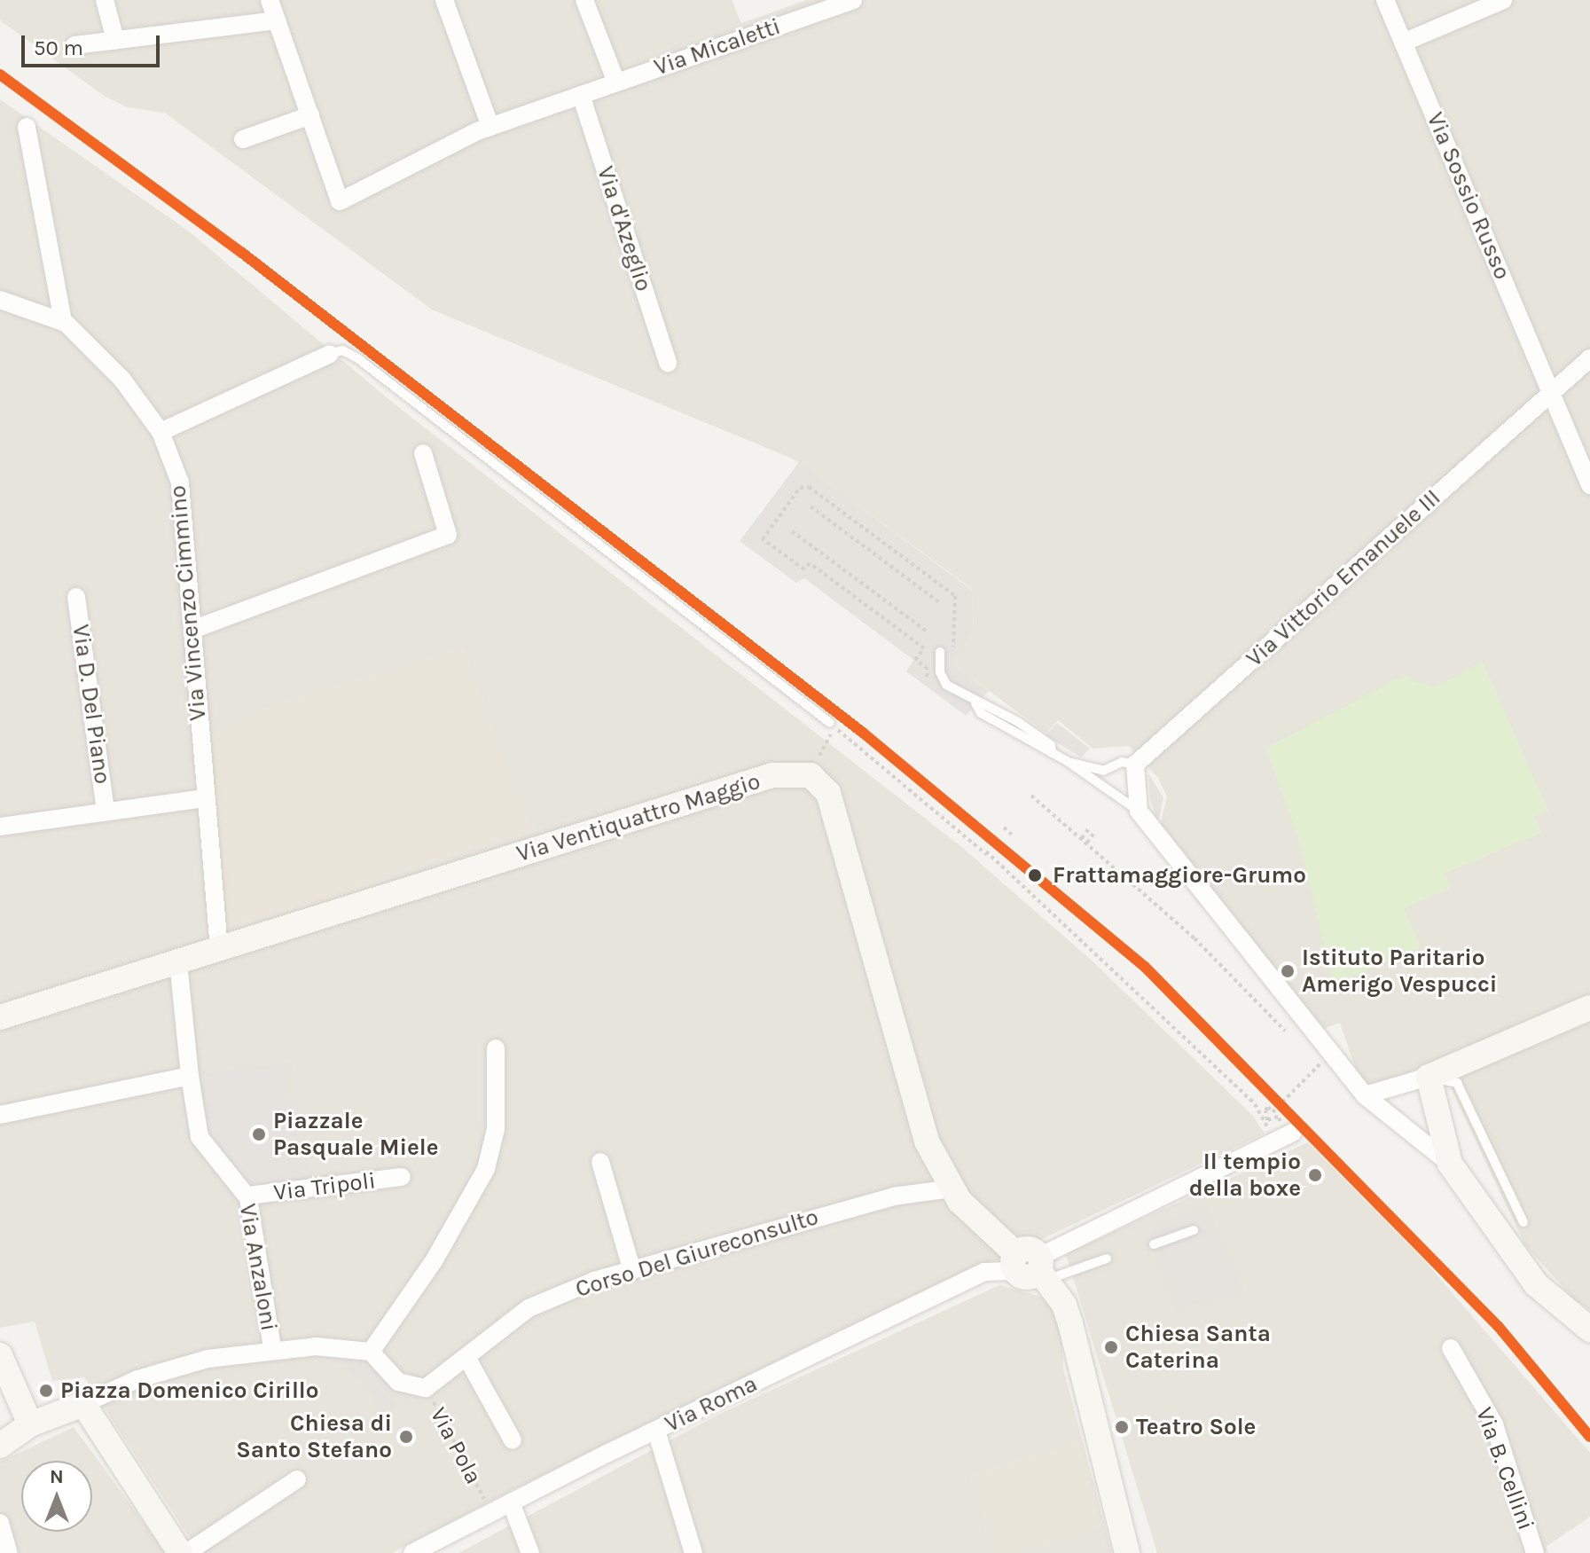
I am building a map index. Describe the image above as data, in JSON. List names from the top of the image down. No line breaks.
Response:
{"streets":{"street":["Via Micaletti","Via Sossio Russo","Via d'Azeglio","Via Vittorio Emanuele III","Via Vincenzo Cimmino","Via D. Del Piano","Via Ventiquattro Maggio","Via Tripoli","Corso Del Giureconsulto","Via Anzaloni","Via Roma","Via B. Cellini"],"path":["Via Pola"]},"crossings":[["Via Micaletti","Via d'Azeglio"],["Via Sossio Russo","Via Vittorio Emanuele III"],["Via Vincenzo Cimmino","Via Ventiquattro Maggio"],["Via Ventiquattro Maggio","Corso Del Giureconsulto"],["Via Ventiquattro Maggio","Via Anzaloni"],["Via Ventiquattro Maggio","Via Roma"],["Via Tripoli","Via Anzaloni"],["Corso Del Giureconsulto","Via Pola"]],"places":["Frattamaggiore-Grumo","Istituto Paritario Amerigo Vespucci","Piazzale Pasquale Miele","Il tempio della boxe","Chiesa Santa Caterina","Piazza Domenico Cirillo","Teatro Sole","Chiesa di Santo Stefano"],"scale_bar":"50 m","north":"top"}
